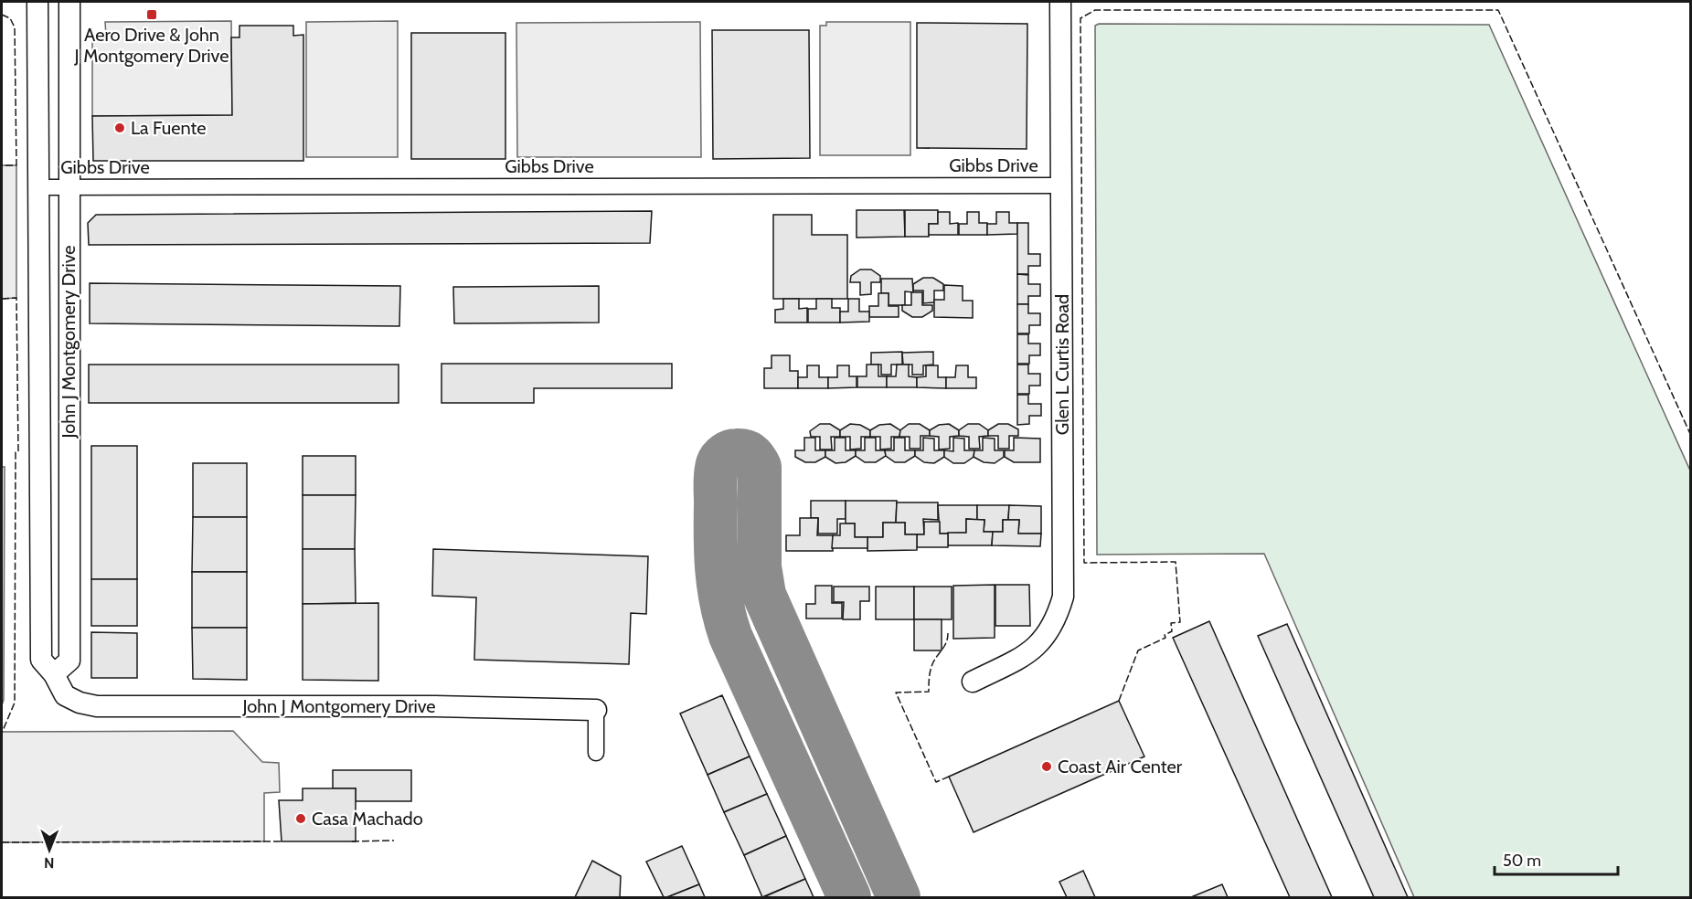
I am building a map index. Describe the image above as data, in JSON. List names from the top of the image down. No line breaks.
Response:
{"streets":{"street":["Gibbs Drive","John J Montgomery Drive","Glen L Curtis Road"]},"crossings":[["Gibbs Drive","John J Montgomery Drive"],["Gibbs Drive","Glen L Curtis Road"]],"places":{"transit":["Aero Drive & John J Montgomery Drive"],"other":["La Fuente","Coast Air Center","Casa Machado"]},"scale_bar":"50 m","north":"bottom"}
